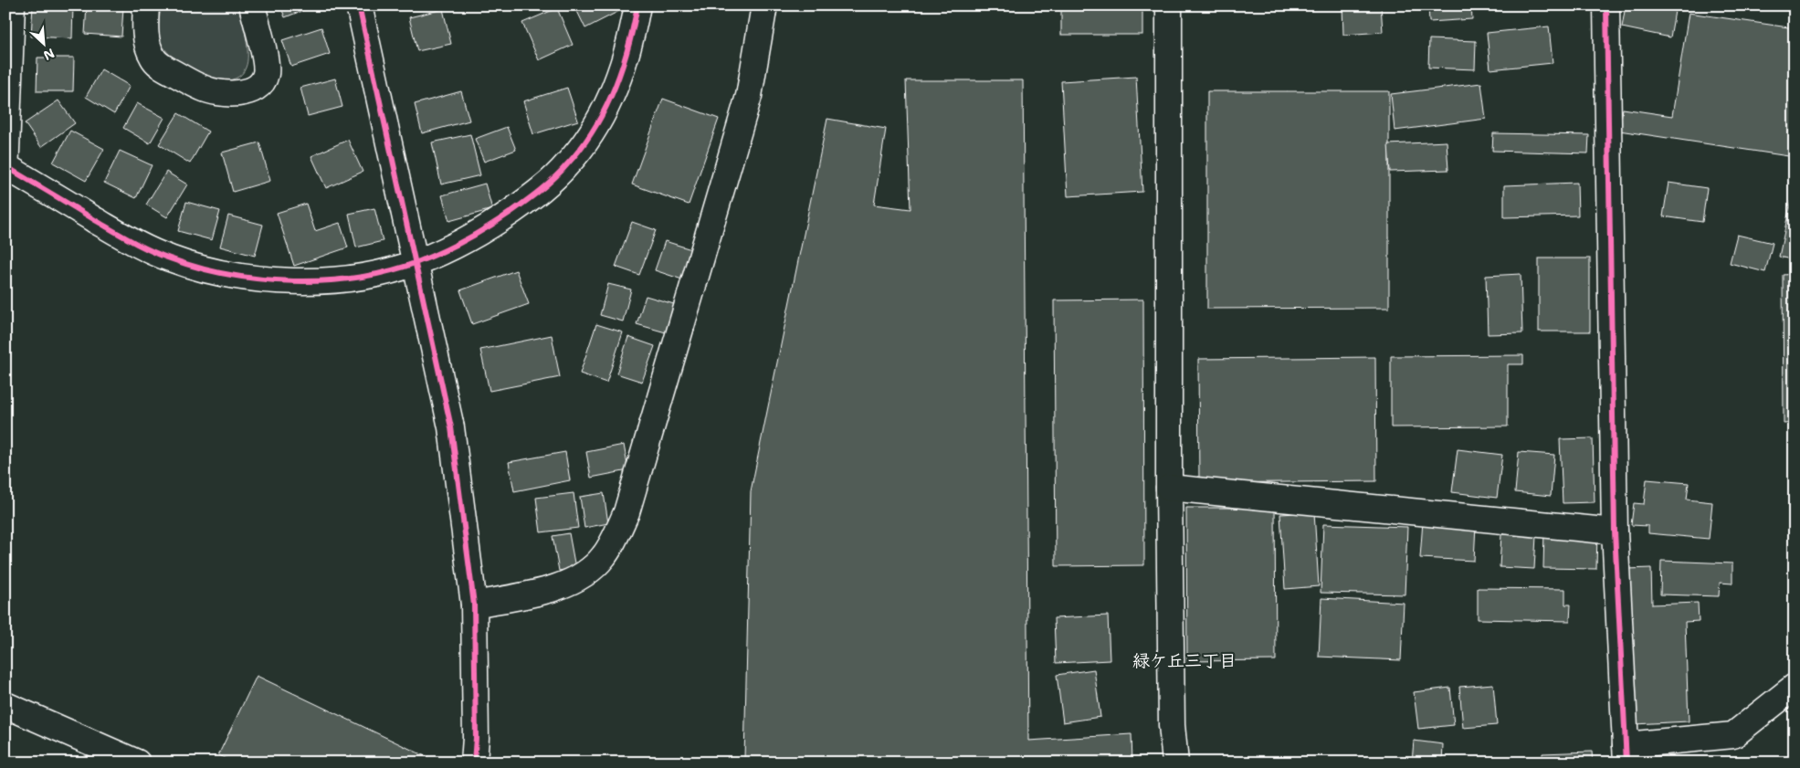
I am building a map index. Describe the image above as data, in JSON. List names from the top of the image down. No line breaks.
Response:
{"districts":["緑ケ丘三丁目"],"north":"bottom right"}
